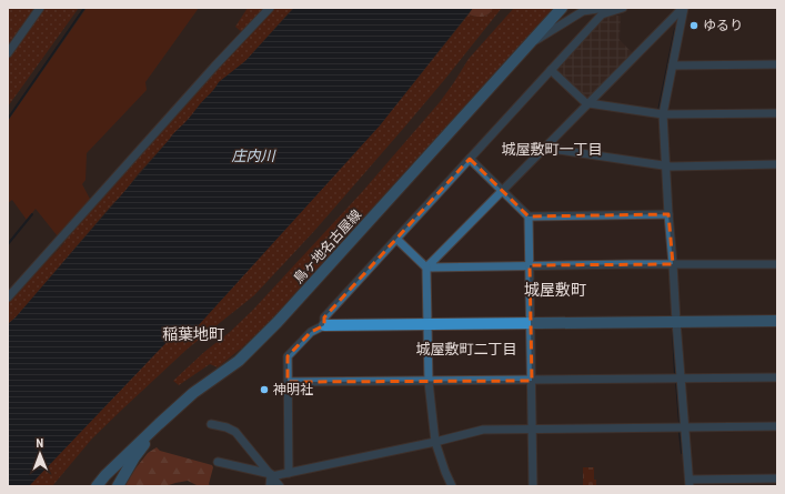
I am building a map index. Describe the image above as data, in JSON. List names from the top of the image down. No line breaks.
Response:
{"streets":{"main road":["鳥ヶ地名古屋線"]},"districts":["城屋敷町一丁目","城屋敷町","稲葉地町","城屋敷町二丁目"],"water":["庄内川"],"places":["ゆるり","神明社"],"north":"top"}
